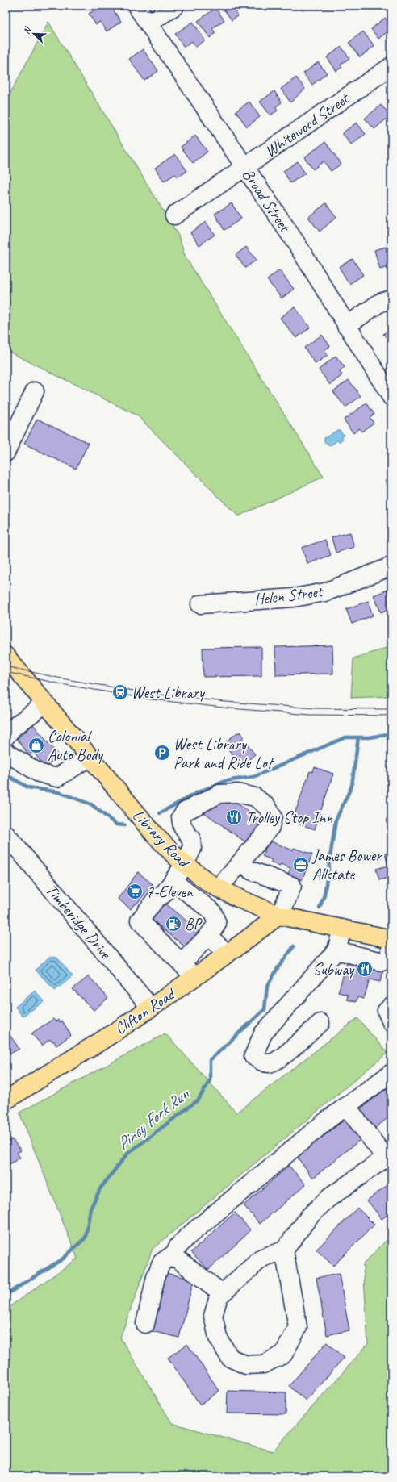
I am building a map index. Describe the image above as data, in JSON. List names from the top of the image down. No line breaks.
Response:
{"streets":{"main road":["Library Road","Clifton Road"],"street":["Whitewood Street","Broad Street","Helen Street","Timberidge Drive"]},"crossings":[["Whitewood Street","Broad Street"],["Library Road","Clifton Road"],["Timberidge Drive","Clifton Road"]],"water":["Piney Fork Run"],"places":{"station":["West Library"],"shop":["Colonial Auto Body"],"parking":["West Library Park and Ride Lot"],"restaurant":["Trolley Stop Inn","Subway"],"office":["James Bower Allstate"],"supermarket":["7-Eleven"],"fuel station":["BP"]},"north":"top left"}
